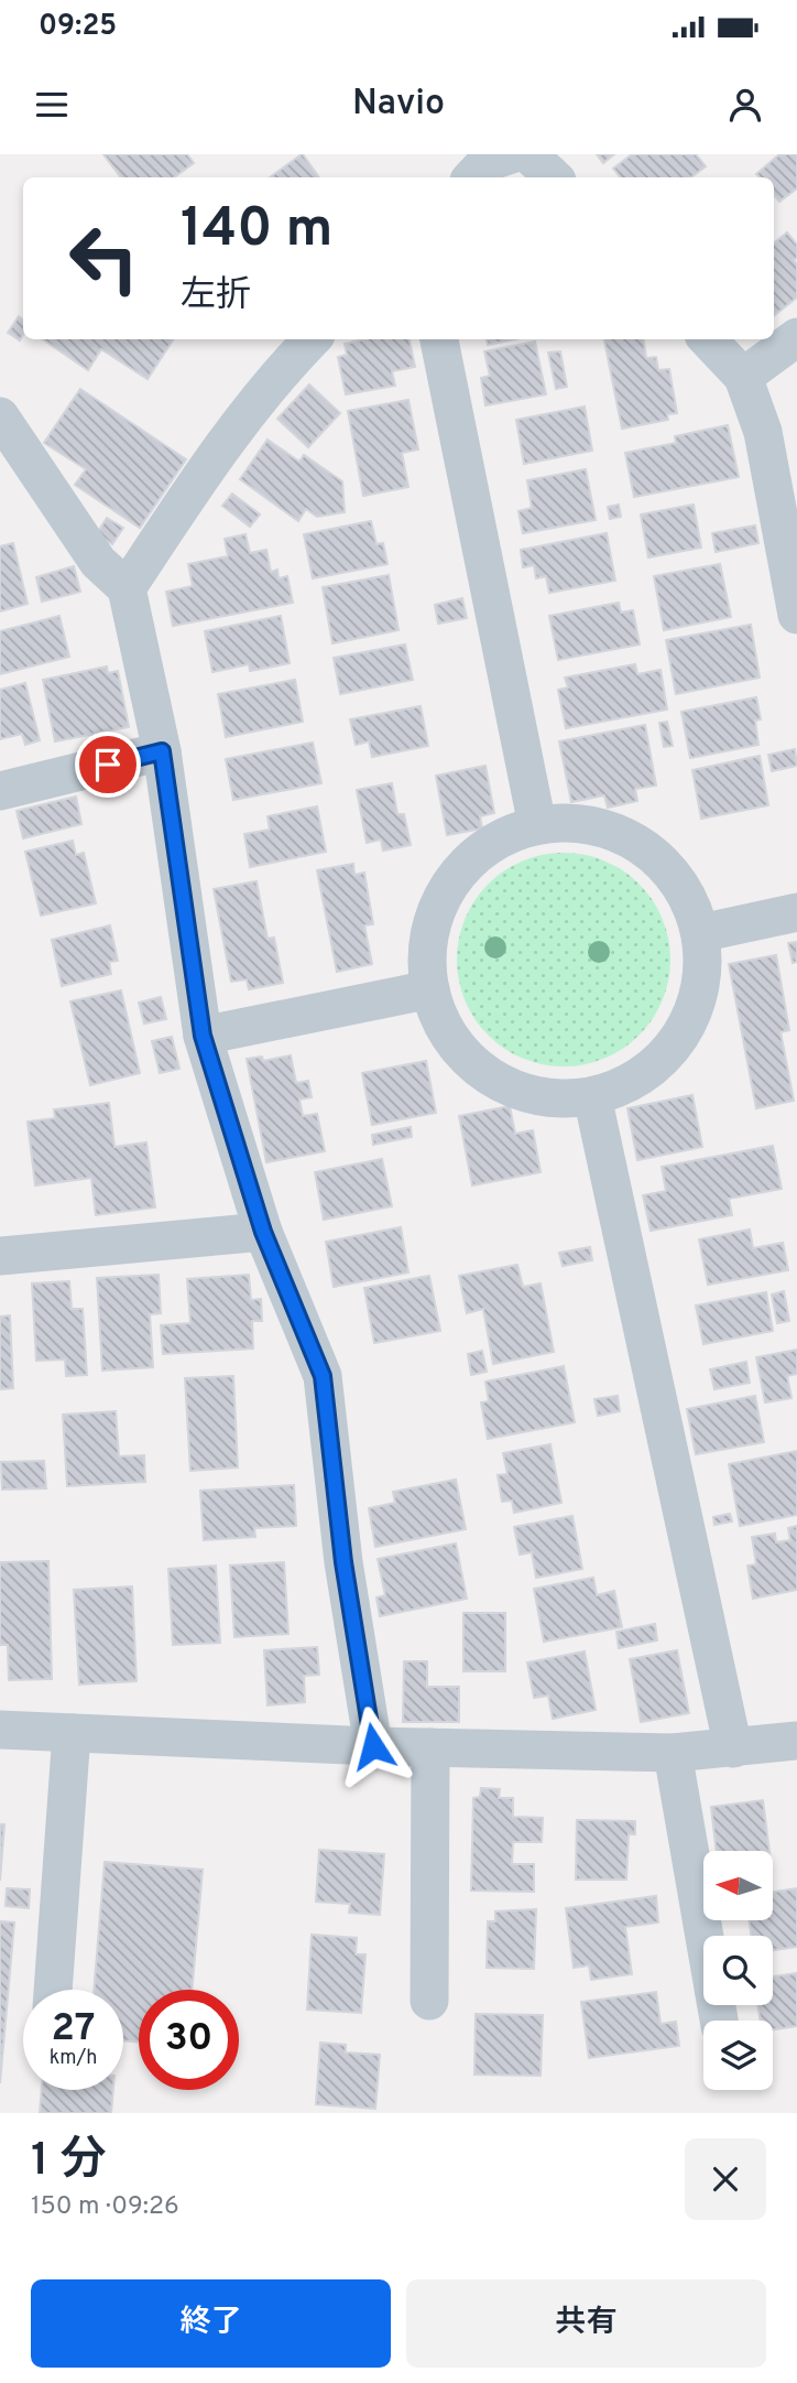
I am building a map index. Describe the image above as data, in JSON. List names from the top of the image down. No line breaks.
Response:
{"north":"left","page":{"status":"09:25","header":"Navio","turn":["140 m","左折"],"speed":"27 km/h","limit":"30","heading":["1 分","150 m · 09:26"],"buttons":["終了","共有"]}}
